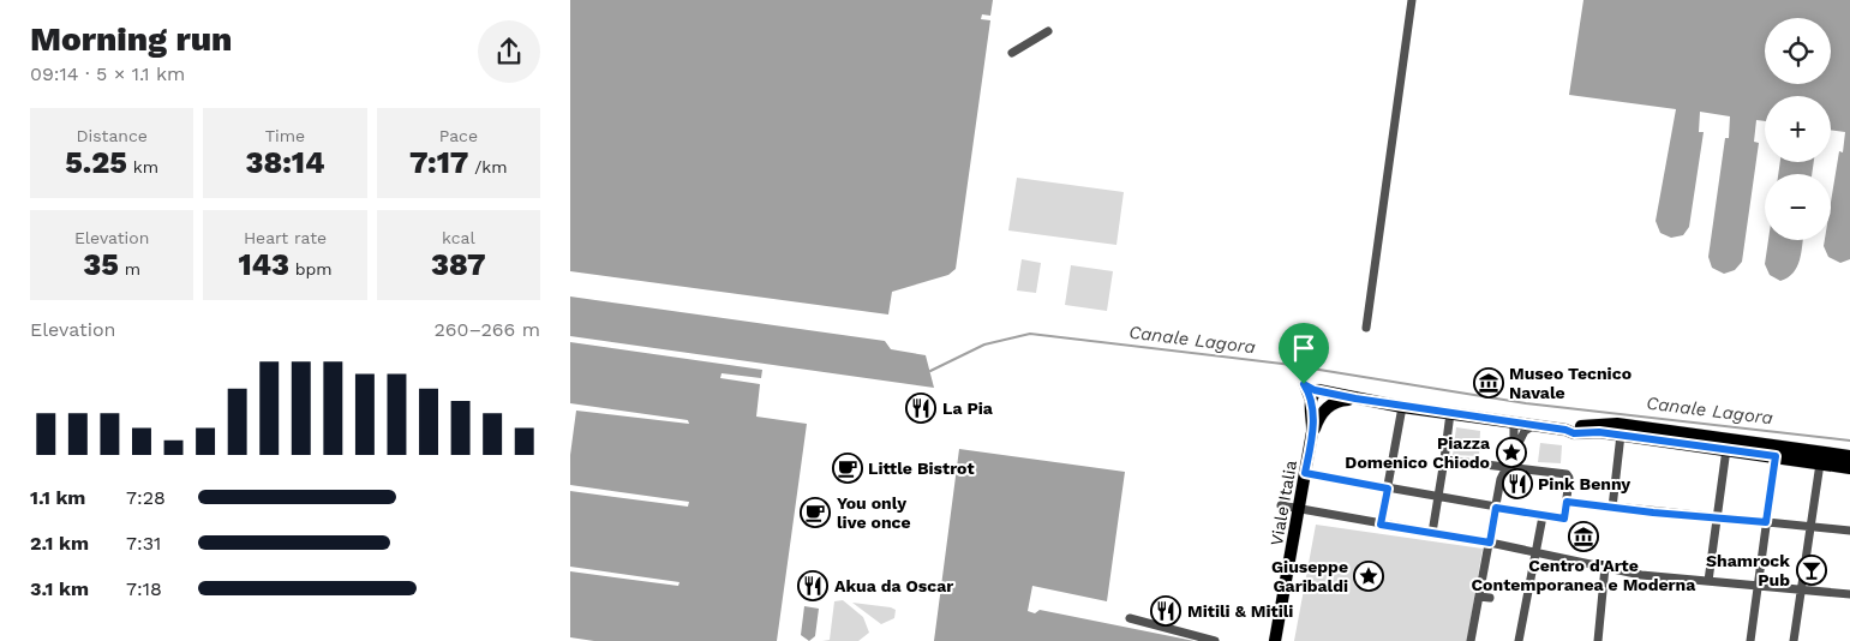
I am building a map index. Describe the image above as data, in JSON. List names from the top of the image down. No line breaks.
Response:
{"streets":{"main road":["Viale Italia"]},"water":["Canale Lagora"],"places":{"museum":["Museo Tecnico Navale","Centro d'Arte Contemporanea e Moderna"],"restaurant":["La Pia","Pink Benny","Akua da Oscar","Mitili & Mitili"],"place":["Piazza Domenico Chiodo","Giuseppe Garibaldi"],"cafe":["Little Bistrot","You only live once"],"bar":["Shamrock Pub"]},"page":{"heading":["Morning run","09:14 · 5 × 1.1 km"],"map_buttons":["+","−"],"stats":[["Distance","5.25 km"],["Time","38:14"],["Pace","7:17 /km"],["Elevation","35 m"],["Heart rate","143 bpm"],["kcal","387"]],"chart":["Elevation","260–266 m"],"list":[{"name":"1.1 km","note":"7:28"},{"name":"2.1 km","note":"7:31"},{"name":"3.1 km","note":"7:18"}]}}
